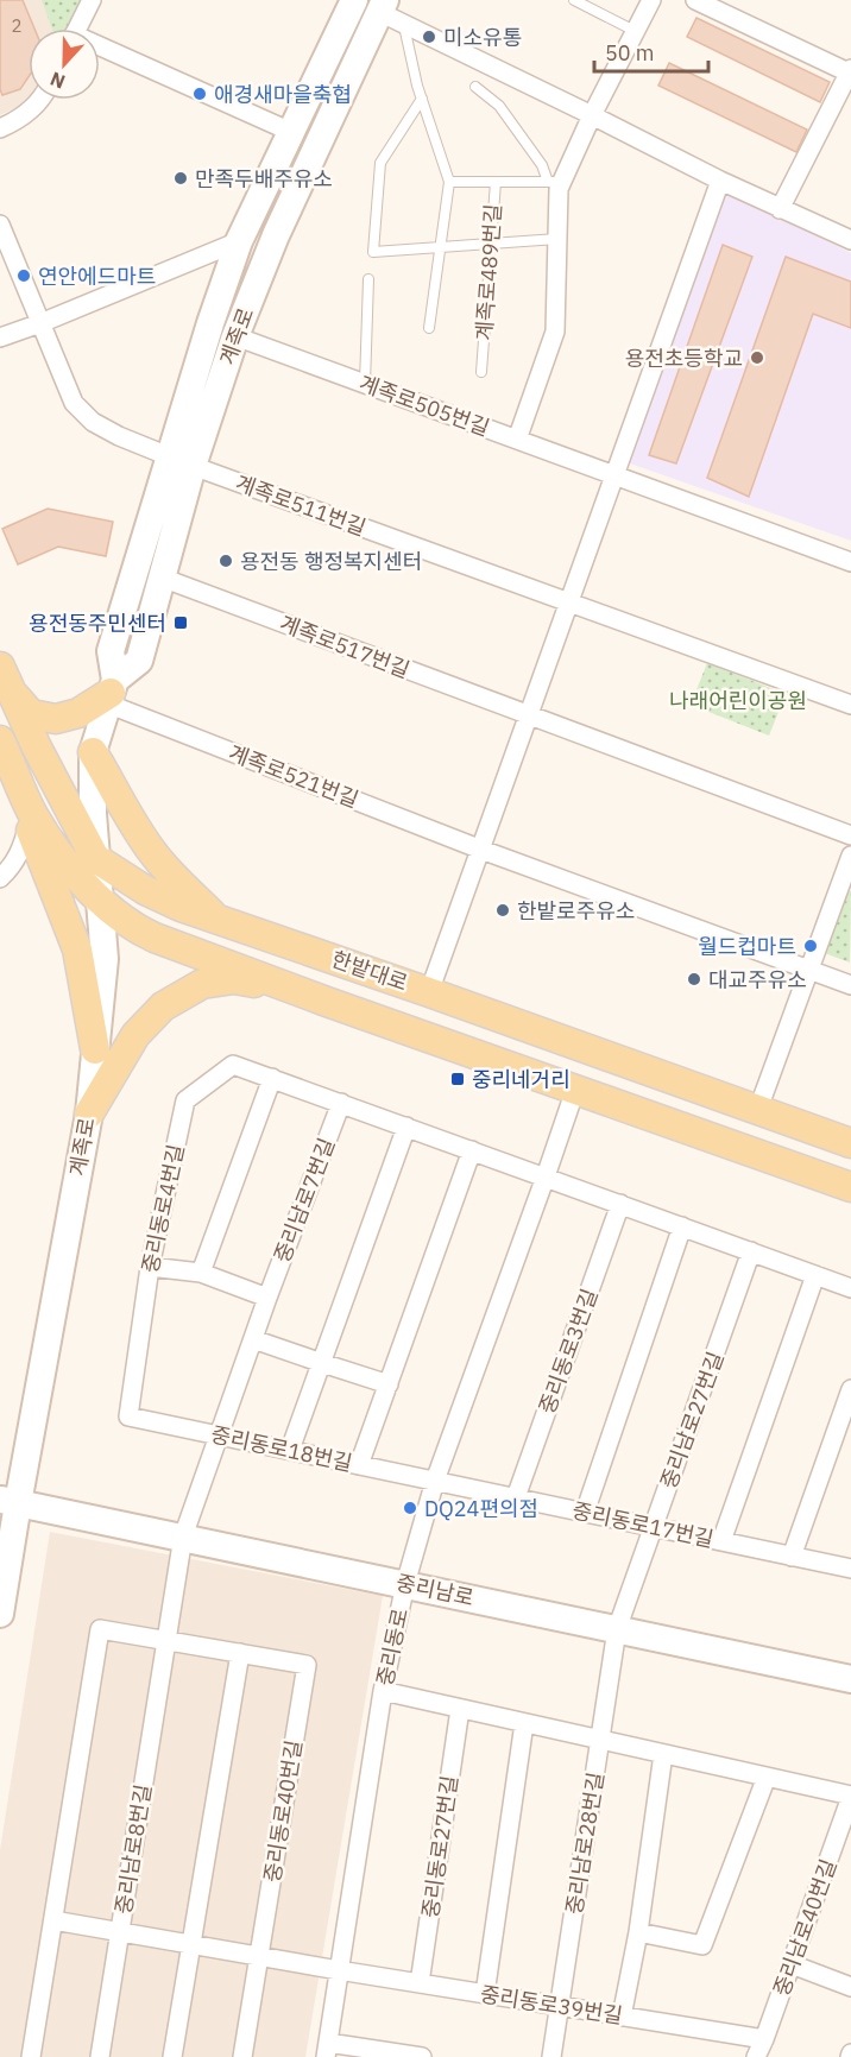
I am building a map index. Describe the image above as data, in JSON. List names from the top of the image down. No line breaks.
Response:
{"streets":{"main road":["계족로","한밭대로","중리남로"],"street":["계족로505번길","계족로511번길","계족로517번길","계족로521번길","중리남로7번길","중리동로4번길","중리동로3번길","중리남로27번길","중리동로18번길","중리동로17번길","중리동로","중리동로40번길","중리남로28번길","중리동로27번길","중리남로8번길","중리남로40번길","중리동로39번길"],"lane":["계족로489번길"]},"crossings":[["계족로","계족로505번길"],["계족로","계족로511번길"],["계족로","계족로517번길"],["계족로","계족로521번길"],["계족로","한밭대로"],["계족로","중리남로"],["한밭대로","중리동로"],["중리남로7번길","중리동로4번길"],["중리남로7번길","중리동로18번길"],["중리남로7번길","중리남로"],["중리남로7번길","중리남로8번길"],["중리동로4번길","중리동로18번길"],["중리동로4번길","중리동로"],["중리동로3번길","중리동로17번길"],["중리남로27번길","중리동로17번길"],["중리남로27번길","중리남로"],["중리남로27번길","중리남로28번길"],["중리동로18번길","중리동로17번길"],["중리동로18번길","중리동로"],["중리동로17번길","중리동로"],["중리남로","중리동로"],["중리남로","중리남로28번길"],["중리남로","중리남로8번길"],["중리동로","중리동로39번길"],["중리남로28번길","중리동로39번길"],["중리동로27번길","중리동로39번길"],["중리남로40번길","중리동로39번길"]],"parks":["나래어린이공원"],"places":{"other":["미소유통","애경새마을축협","만족두배주유소","연안에드마트","용전초등학교","용전동 행정복지센터","한밭로주유소","월드컵마트","대교주유소","DQ24편의점"],"transit":["용전동주민센터","중리네거리"]},"house_numbers":["2"],"scale_bar":"50 m","north":"bottom"}
